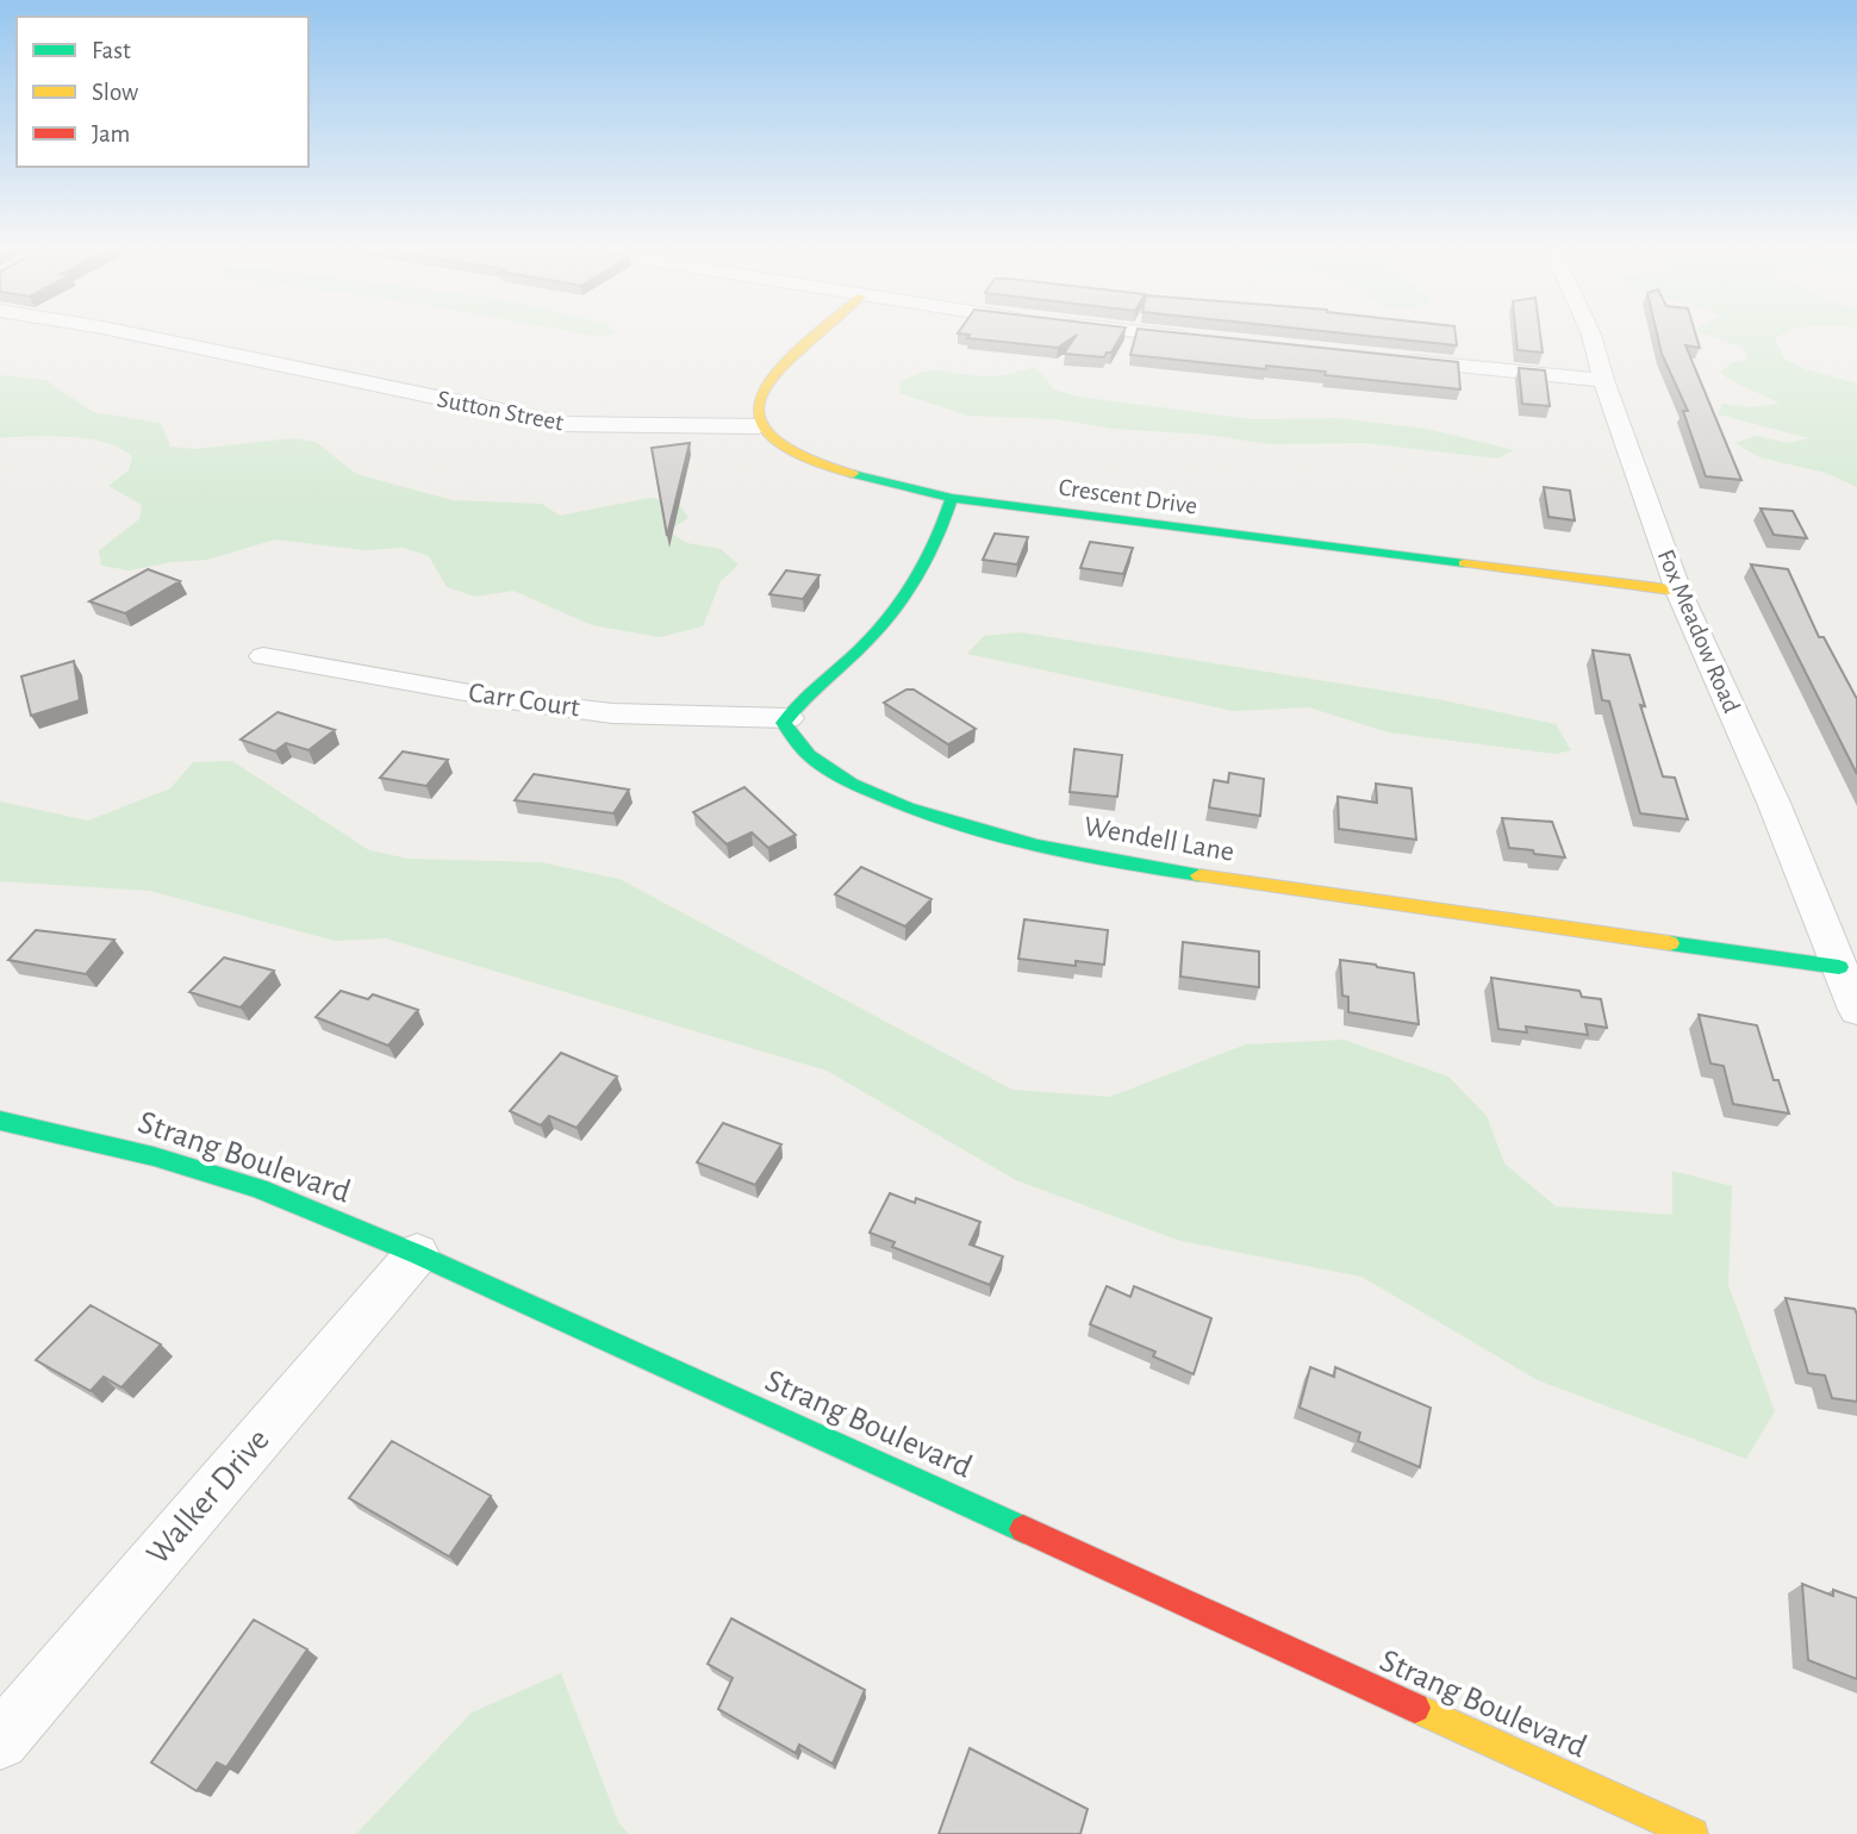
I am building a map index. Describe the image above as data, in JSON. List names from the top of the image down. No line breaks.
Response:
{"streets":{"street":["Sutton Street","Crescent Drive","Fox Meadow Road","Carr Court","Wendell Lane","Strang Boulevard","Walker Drive"]},"crossings":[["Sutton Street","Crescent Drive"],["Crescent Drive","Fox Meadow Road"],["Fox Meadow Road","Wendell Lane"],["Carr Court","Wendell Lane"],["Strang Boulevard","Walker Drive"]],"legend":["Fast","Slow","Jam"]}
